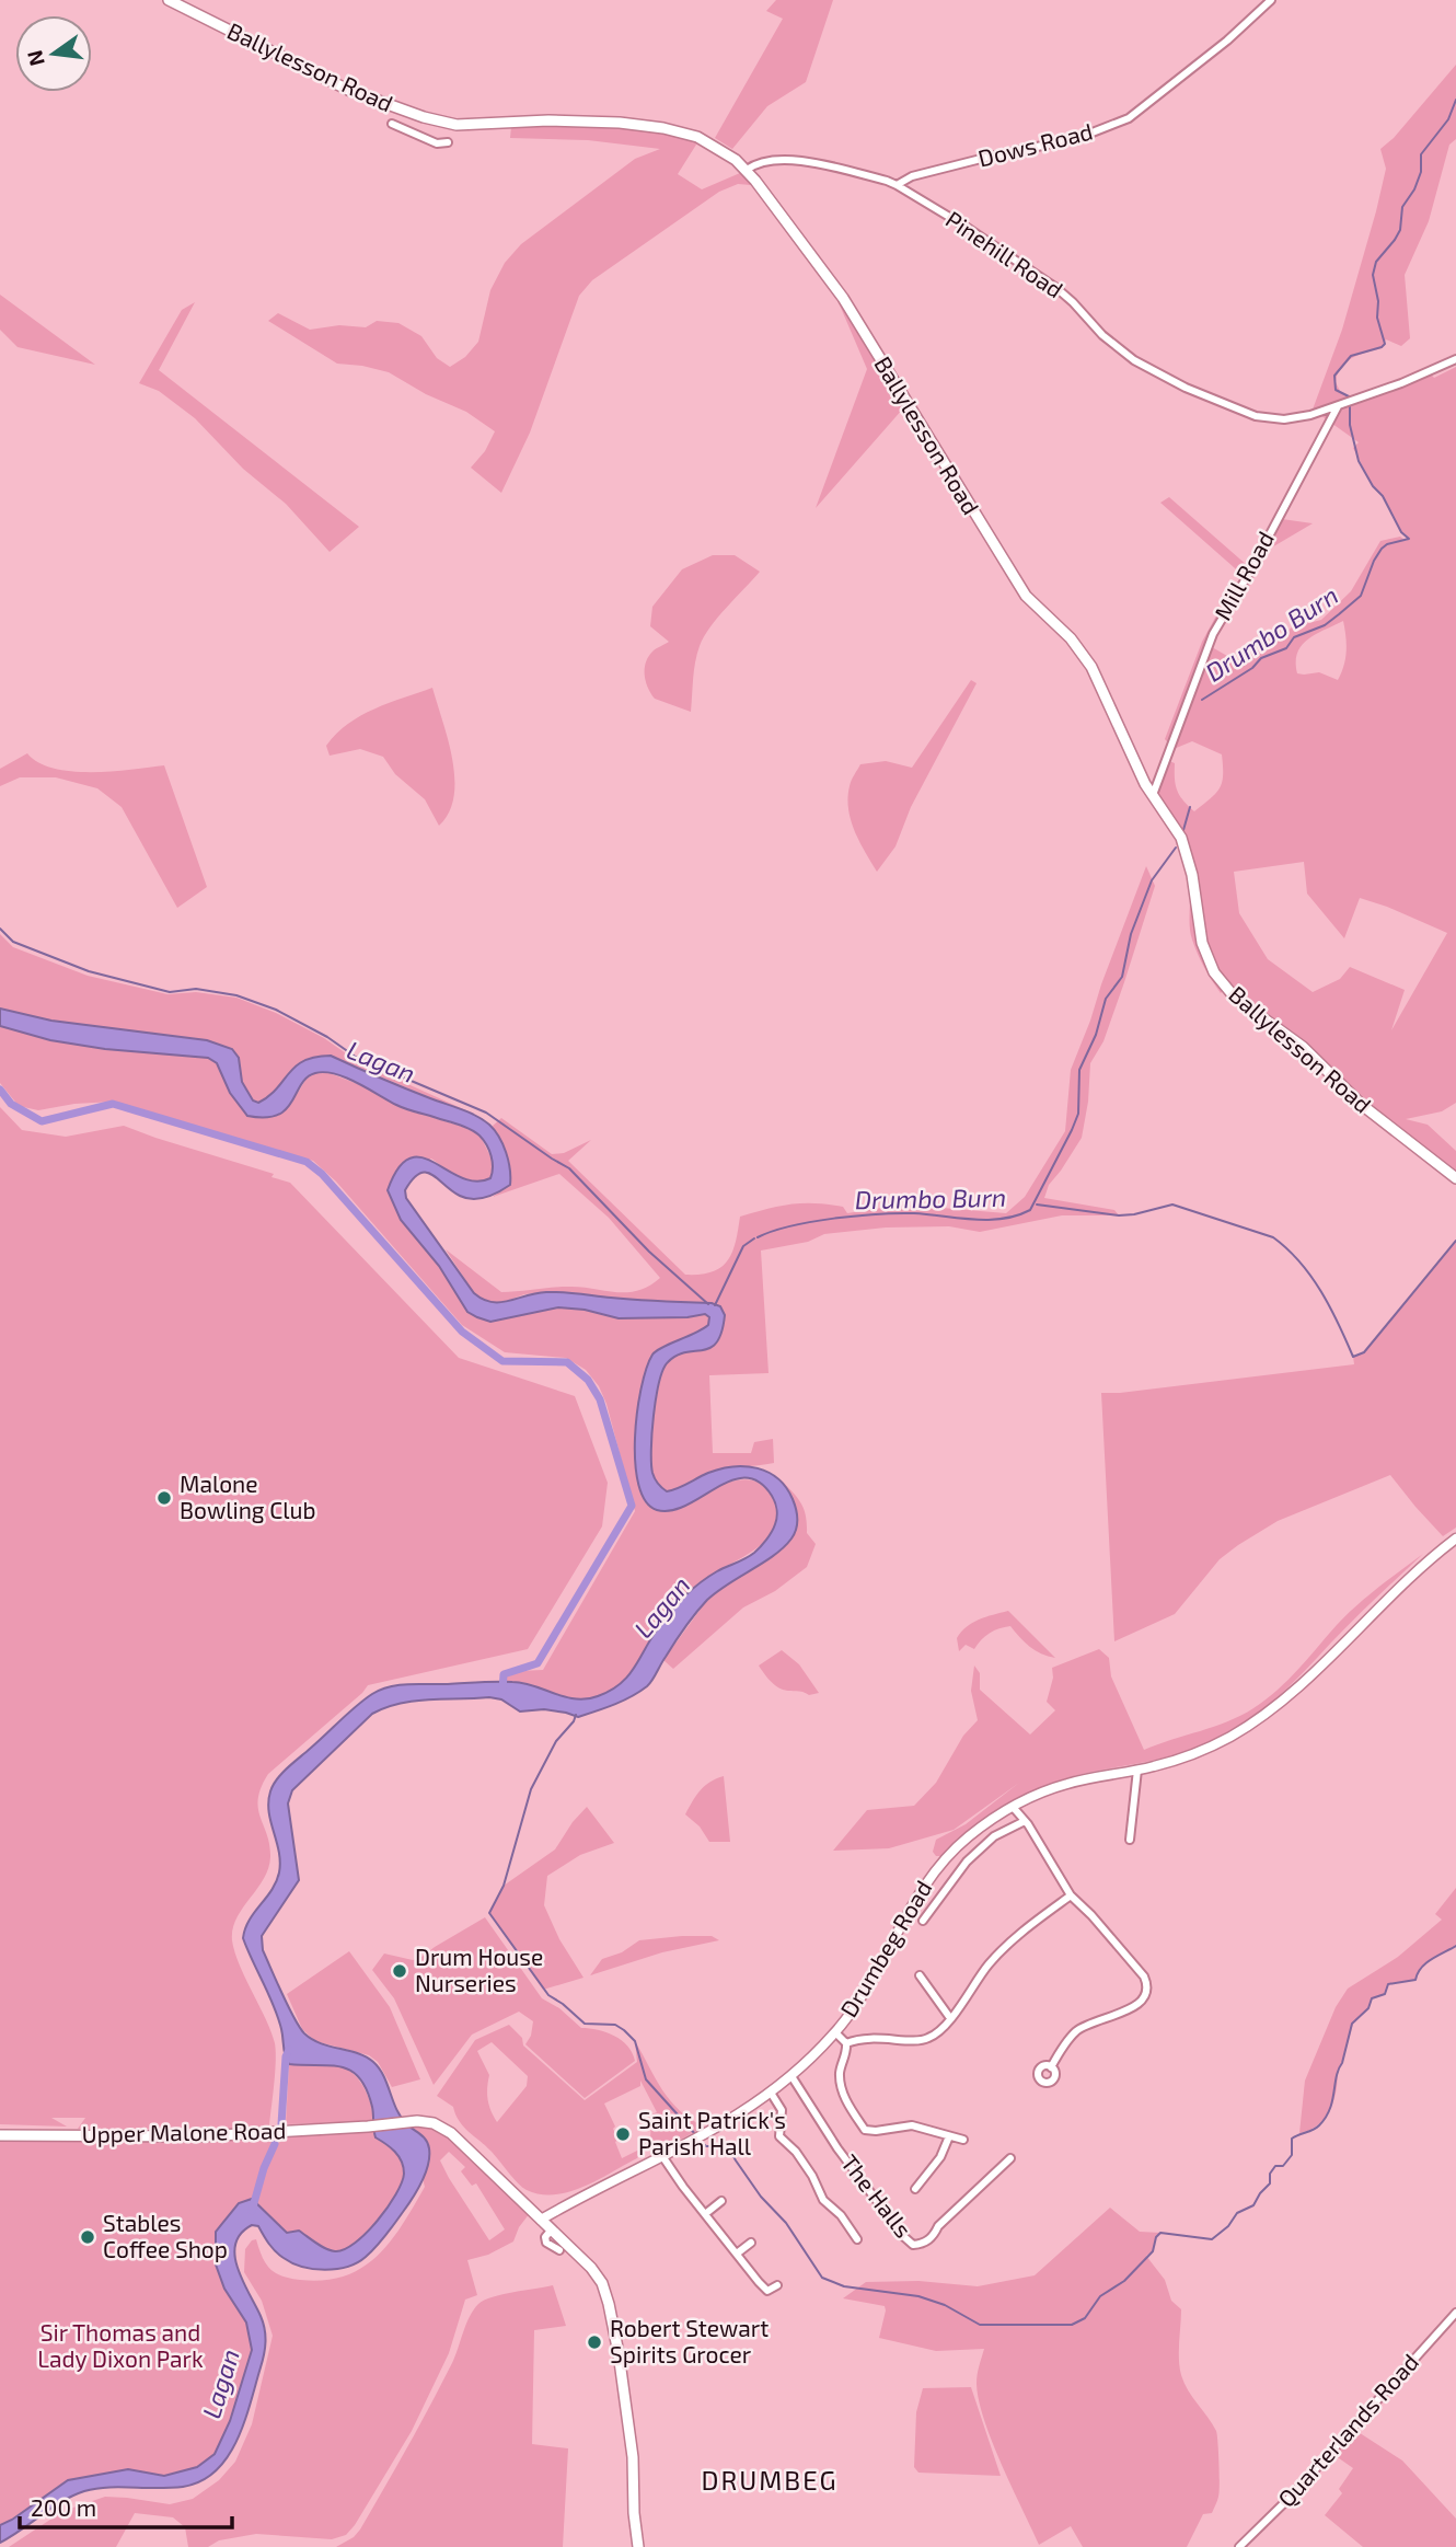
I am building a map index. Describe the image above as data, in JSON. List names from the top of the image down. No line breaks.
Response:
{"streets":{"main road":["Ballylesson Road","Upper Malone Road"],"street":["Dows Road","Pinehill Road","Mill Road","Drumbeg Road","The Halls","Quarterlands Road"]},"crossings":[["Ballylesson Road","Pinehill Road"],["Ballylesson Road","Mill Road"],["Dows Road","Pinehill Road"],["Pinehill Road","Mill Road"],["Drumbeg Road","Upper Malone Road"],["Drumbeg Road","The Halls"]],"districts":["DRUMBEG"],"water":["Drumbo Burn","Lagan"],"parks":["Sir Thomas and Lady Dixon Park"],"places":["Malone Bowling Club","Drum House Nurseries","Saint Patrick's Parish Hall","Stables Coffee Shop","Robert Stewart Spirits Grocer"],"scale_bar":"200 m","north":"left"}
